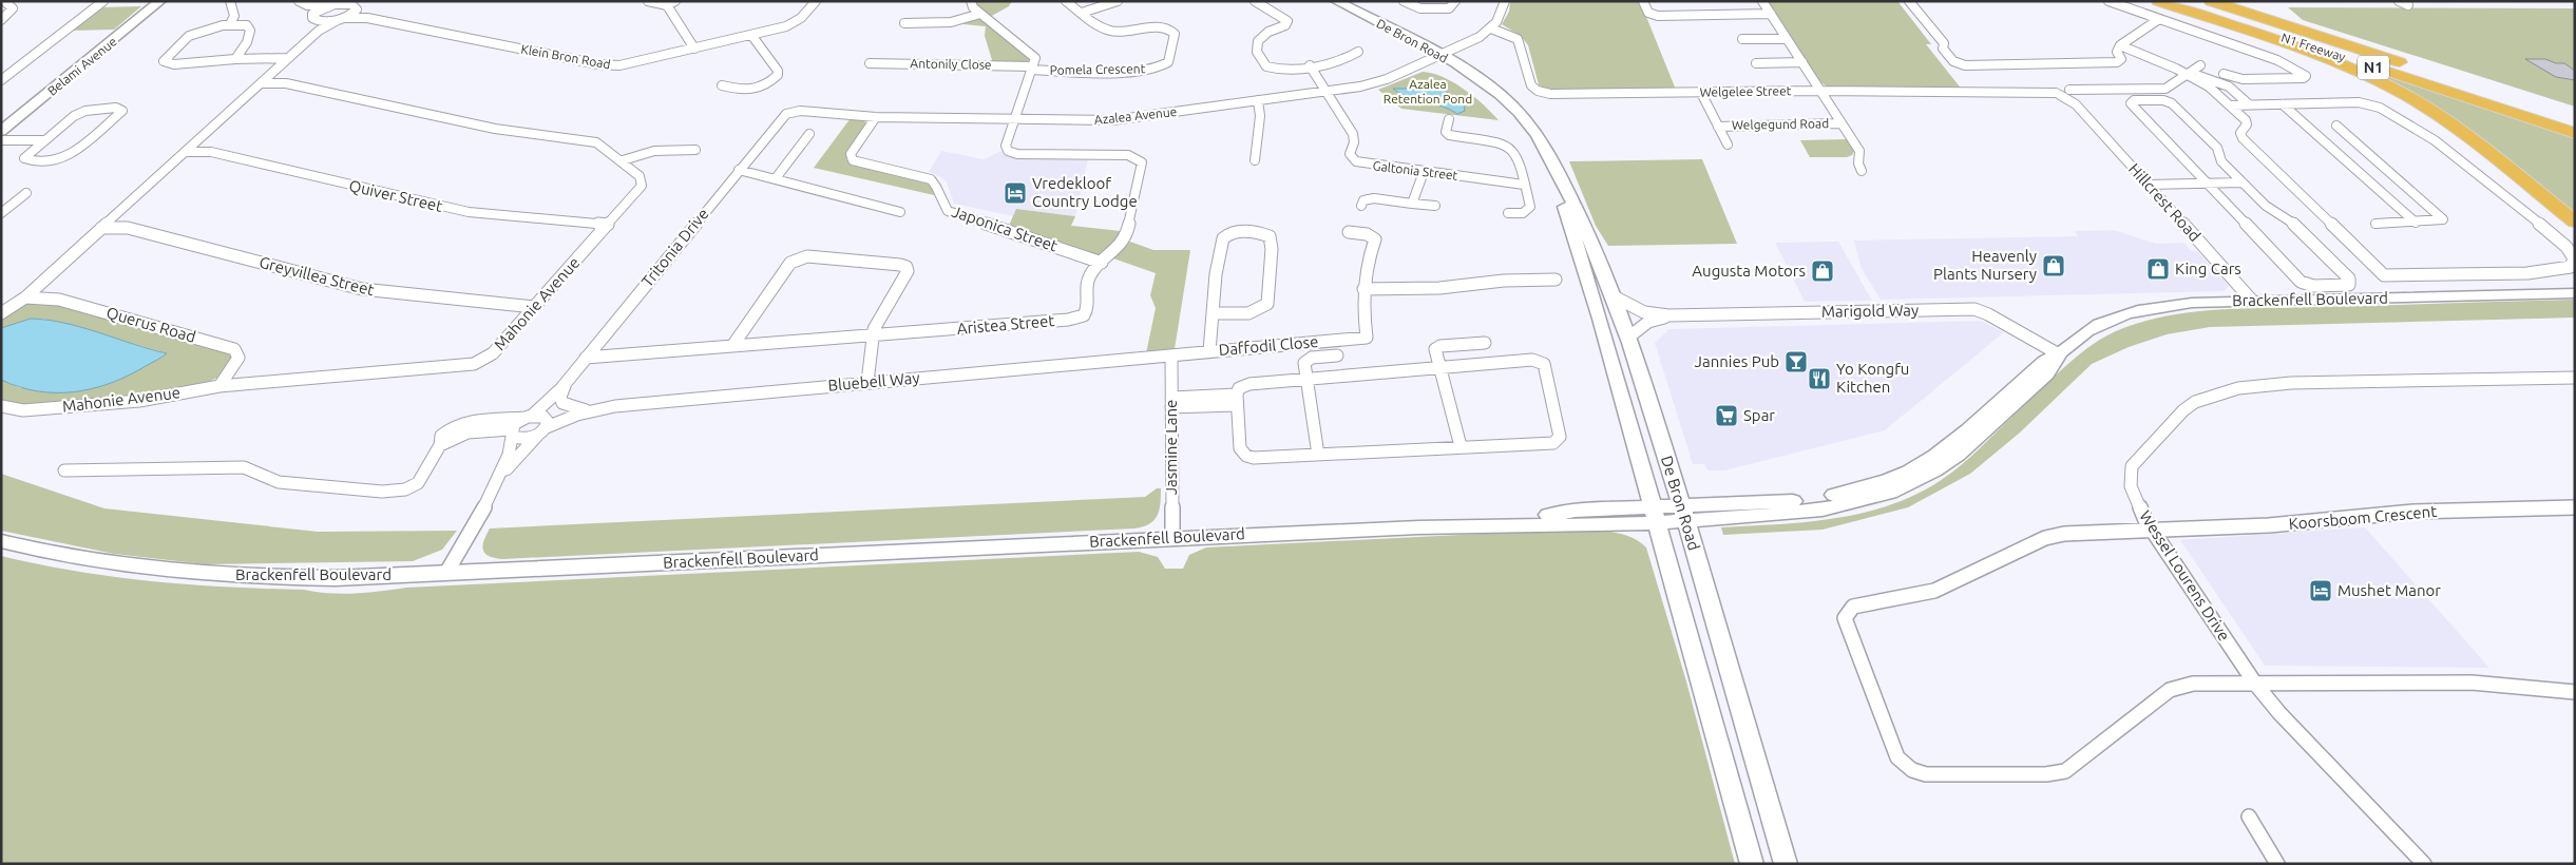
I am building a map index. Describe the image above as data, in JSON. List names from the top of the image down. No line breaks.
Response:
{"streets":{"highway":["N1 Freeway","N1"],"street":["De Bron Road","Klein Bron Road","Antonily Close","Belami Avenue","Pomela Crescent","Welgelee Street","Azalea Avenue","Welgegund Road","Galtonia Street","Quiver Street","Hillcrest Road","Japonica Street","Tritonia Drive","Greyvillea Street","Brackenfell Boulevard","Mahonie Avenue","Marigold Way","Querus Road","Aristea Street","Daffodil Close","Bluebell Way","Jasmine Lane","Koorsboom Crescent","Wessel Lourens Drive"]},"crossings":[["De Bron Road","Azalea Avenue"],["De Bron Road","Brackenfell Boulevard"],["De Bron Road","Marigold Way"],["Antonily Close","Pomela Crescent"],["Welgelee Street","Azalea Avenue"],["Welgelee Street","Welgegund Road"],["Welgelee Street","Hillcrest Road"],["Azalea Avenue","Galtonia Street"],["Azalea Avenue","Japonica Street"],["Azalea Avenue","Tritonia Drive"],["Azalea Avenue","Aristea Street"],["Quiver Street","Mahonie Avenue"],["Hillcrest Road","Brackenfell Boulevard"],["Japonica Street","Aristea Street"],["Tritonia Drive","Aristea Street"],["Tritonia Drive","Bluebell Way"],["Greyvillea Street","Mahonie Avenue"],["Brackenfell Boulevard","Marigold Way"],["Brackenfell Boulevard","Jasmine Lane"],["Mahonie Avenue","Querus Road"],["Daffodil Close","Bluebell Way"],["Daffodil Close","Jasmine Lane"],["Bluebell Way","Jasmine Lane"],["Koorsboom Crescent","Wessel Lourens Drive"]],"parks":["Azalea Retention Pond"],"places":{"hotel":["Vredekloof Country Lodge","Mushet Manor"],"shop":["Heavenly Plants Nursery","King Cars","Augusta Motors"],"bar":["Jannies Pub"],"restaurant":["Yo Kongfu Kitchen"],"supermarket":["Spar"]}}
